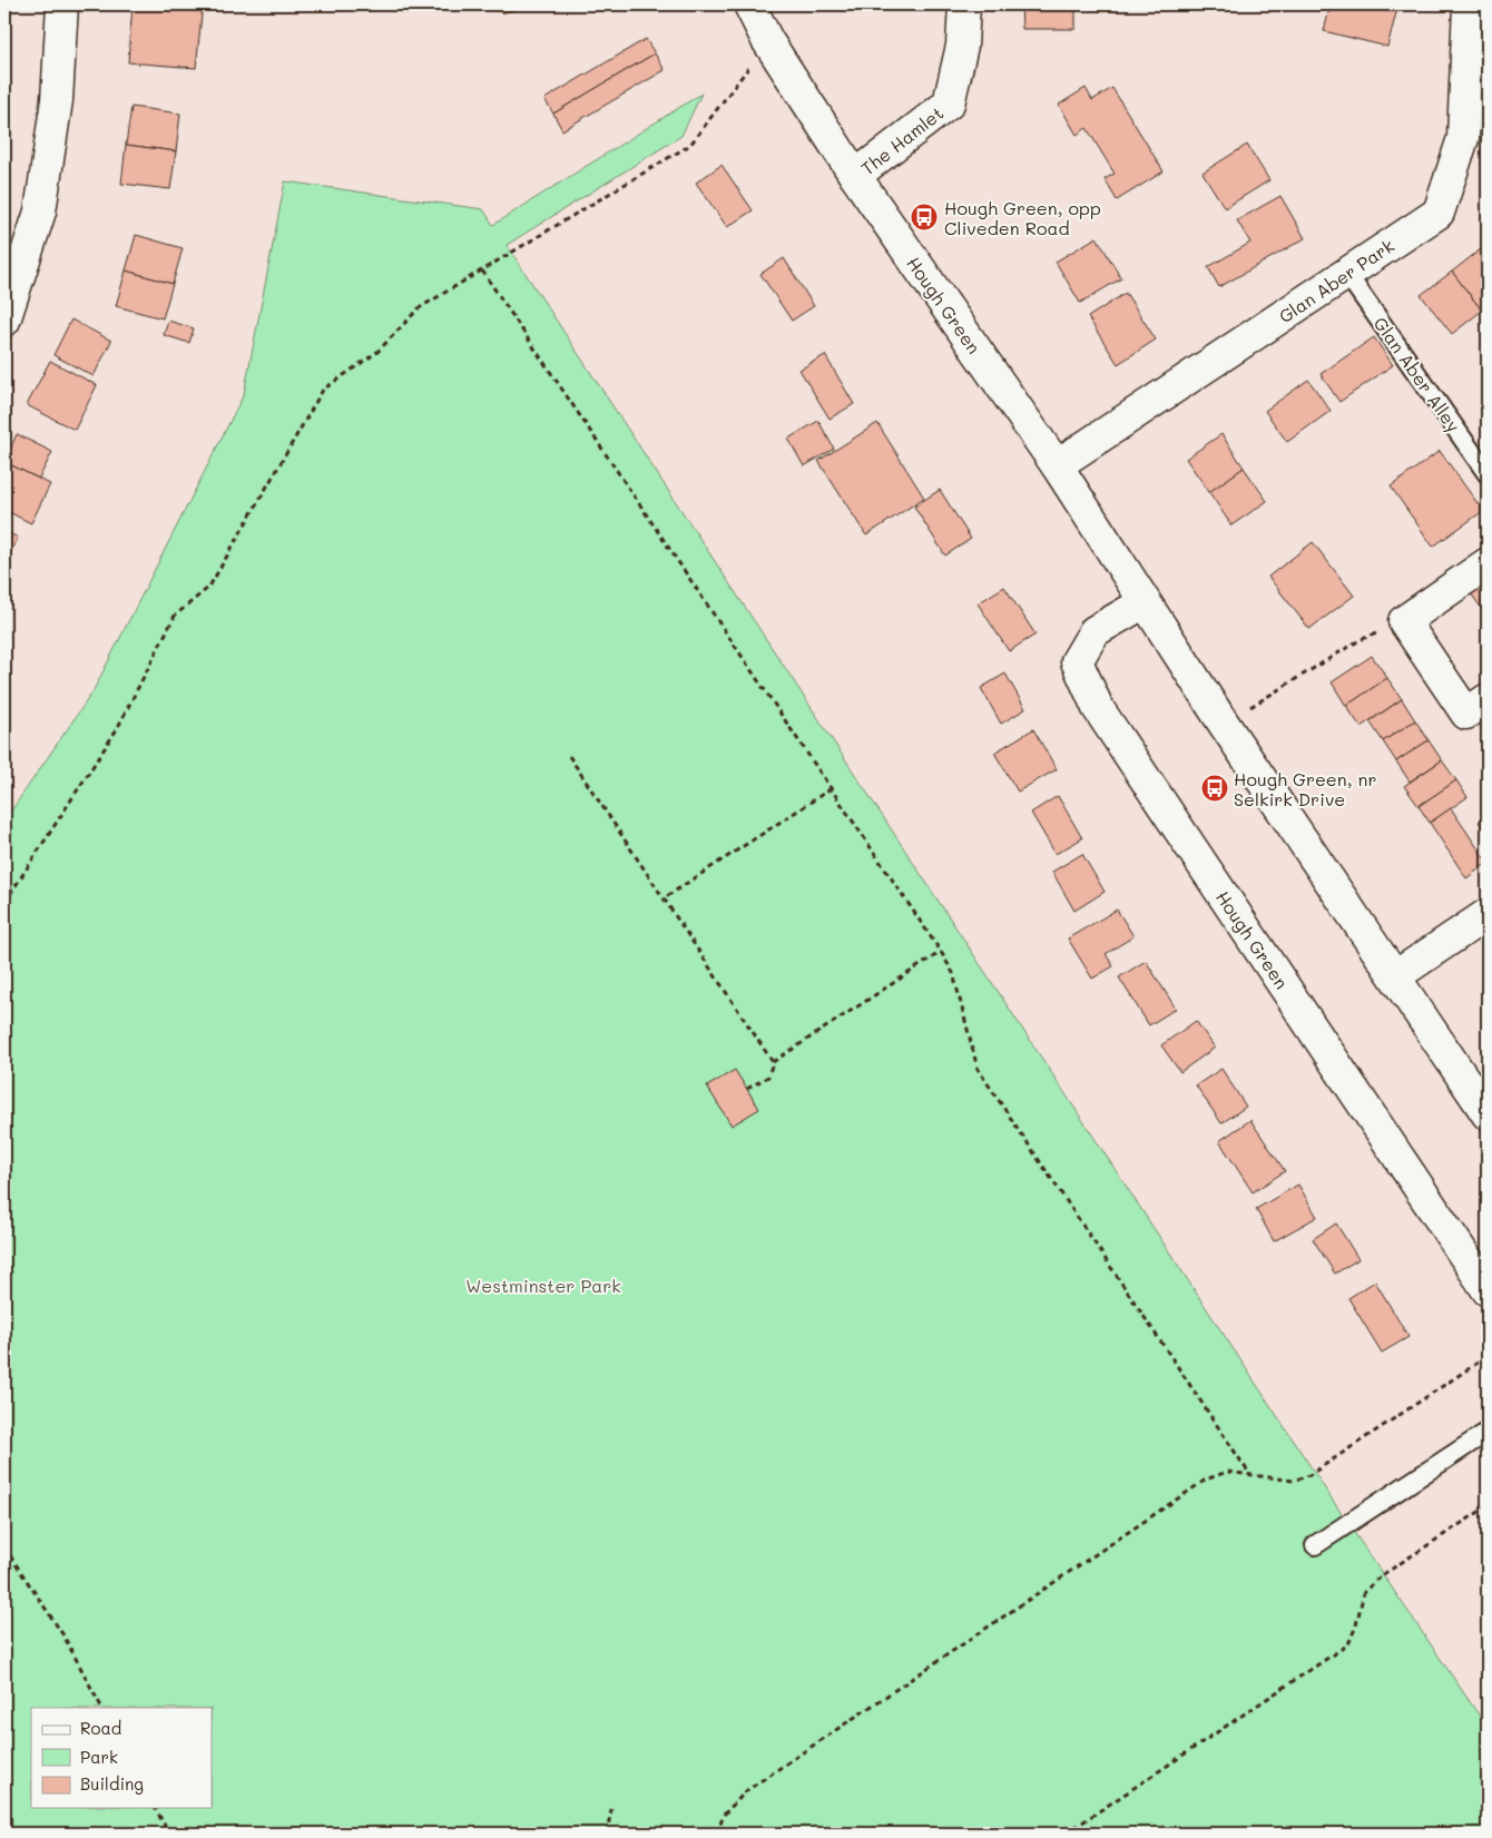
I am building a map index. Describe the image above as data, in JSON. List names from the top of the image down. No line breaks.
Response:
{"streets":{"street":["The Hamlet","Glan Aber Park","Hough Green"],"lane":["Glan Aber Alley"]},"crossings":[["The Hamlet","Hough Green"],["Glan Aber Park","Hough Green"],["Glan Aber Park","Glan Aber Alley"]],"parks":["Westminster Park"],"places":{"bus stop":["Hough Green, opp Cliveden Road","Hough Green, nr Selkirk Drive"]},"legend":["Road","Park","Building"]}
